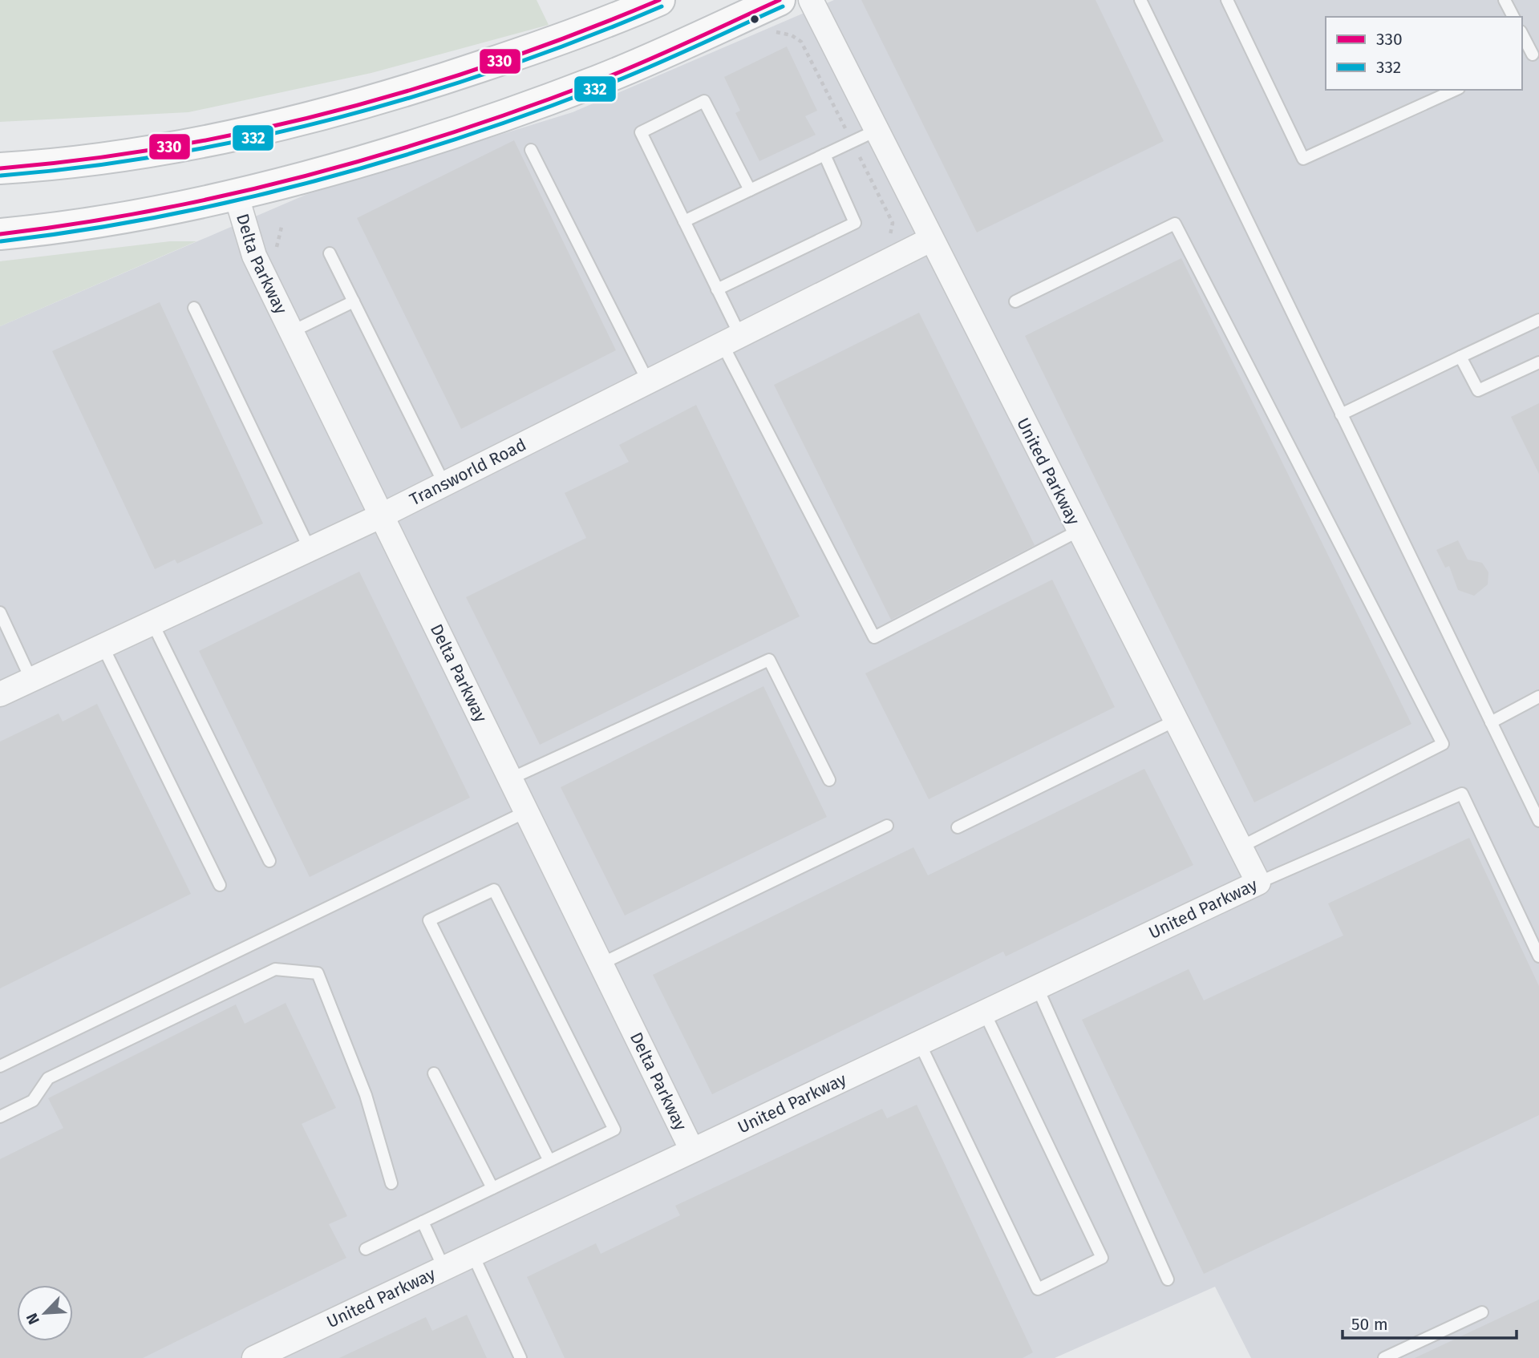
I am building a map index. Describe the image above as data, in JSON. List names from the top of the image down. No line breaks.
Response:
{"streets":{"street":["Delta Parkway","United Parkway","Transworld Road"]},"crossings":[["Delta Parkway","United Parkway"],["Delta Parkway","Transworld Road"],["United Parkway","Transworld Road"]],"lines":["transit line 330","transit line 332"],"legend":["330","332"],"scale_bar":"50 m","north":"bottom left"}
